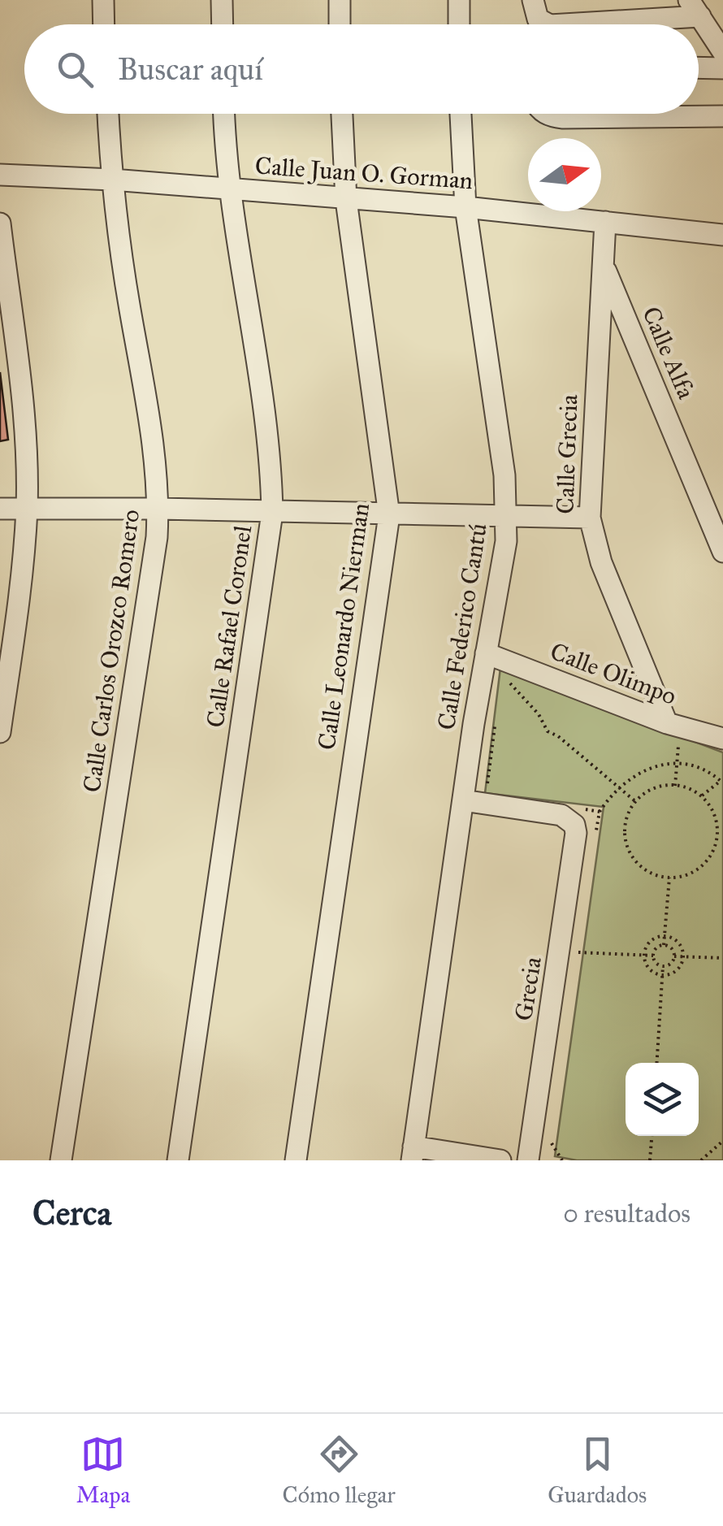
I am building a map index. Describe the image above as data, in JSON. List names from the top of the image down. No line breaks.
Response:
{"streets":{"street":["Calle Juan O. Gorman","Calle Alfa","Calle Grecia","Calle Rafael Coronel","Calle Leonardo Nierman","Calle Federico Cantú","Calle Carlos Orozco Romero","Calle Olimpo","Grecia"]},"crossings":[["Calle Juan O. Gorman","Calle Grecia"],["Calle Juan O. Gorman","Calle Rafael Coronel"],["Calle Juan O. Gorman","Calle Leonardo Nierman"],["Calle Juan O. Gorman","Calle Federico Cantú"],["Calle Juan O. Gorman","Calle Carlos Orozco Romero"],["Calle Alfa","Calle Grecia"],["Calle Grecia","Calle Olimpo"],["Calle Federico Cantú","Calle Olimpo"],["Calle Federico Cantú","Grecia"]],"north":"right","page":{"search":"Buscar aquí","heading":["Cerca","0 resultados"],"nav":["Mapa","Cómo llegar","Guardados"]}}
